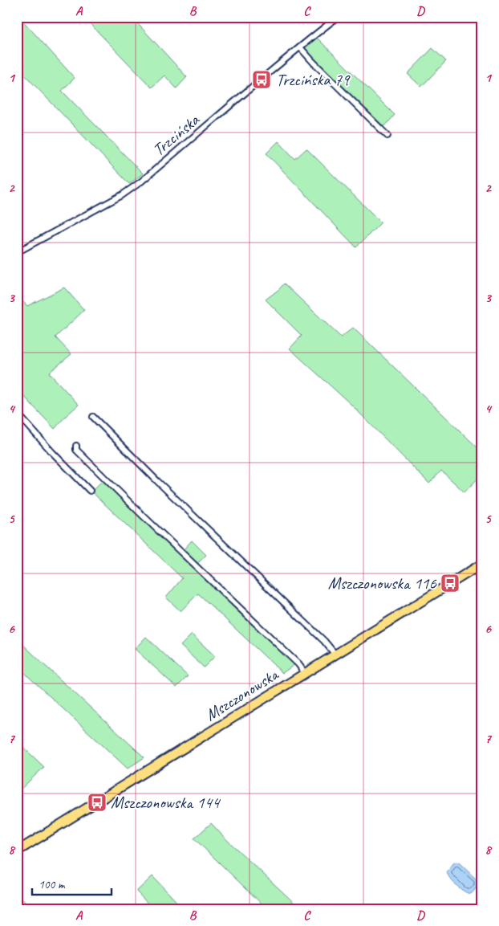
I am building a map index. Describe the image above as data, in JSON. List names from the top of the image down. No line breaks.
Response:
{"streets":{"main road":["Mszczonowska"],"street":["Trzcińska"]},"places":{"bus stop":["Trzcińska 79","Mszczonowska 116","Mszczonowska 144"]},"scale_bar":"100 m","grid":{"columns":["A","B","C","D"],"rows":["1","2","3","4","5","6","7","8"]}}
